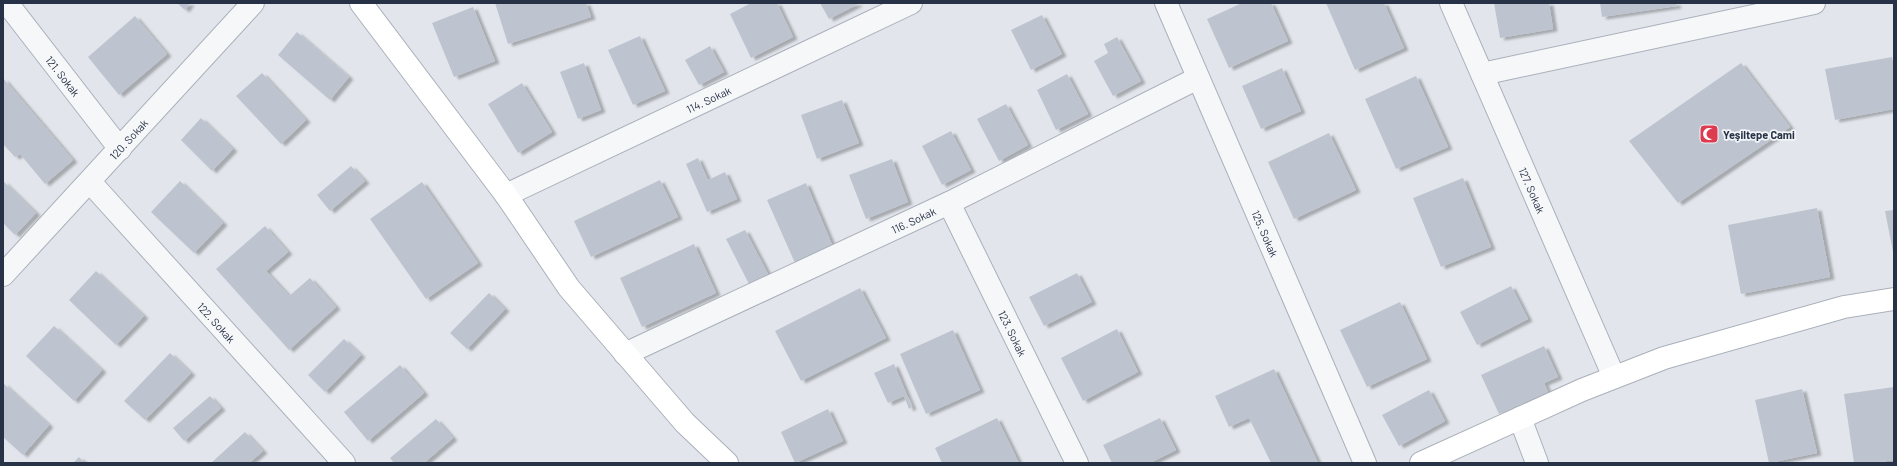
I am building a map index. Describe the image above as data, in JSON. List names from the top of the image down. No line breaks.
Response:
{"streets":{"street":["121. Sokak","114. Sokak","120. Sokak","127. Sokak","116. Sokak","125. Sokak","122. Sokak","123. Sokak"]},"crossings":[["121. Sokak","120. Sokak"],["120. Sokak","122. Sokak"],["116. Sokak","125. Sokak"],["116. Sokak","123. Sokak"]],"places":{"mosque":["Yeşiltepe Cami"]}}
